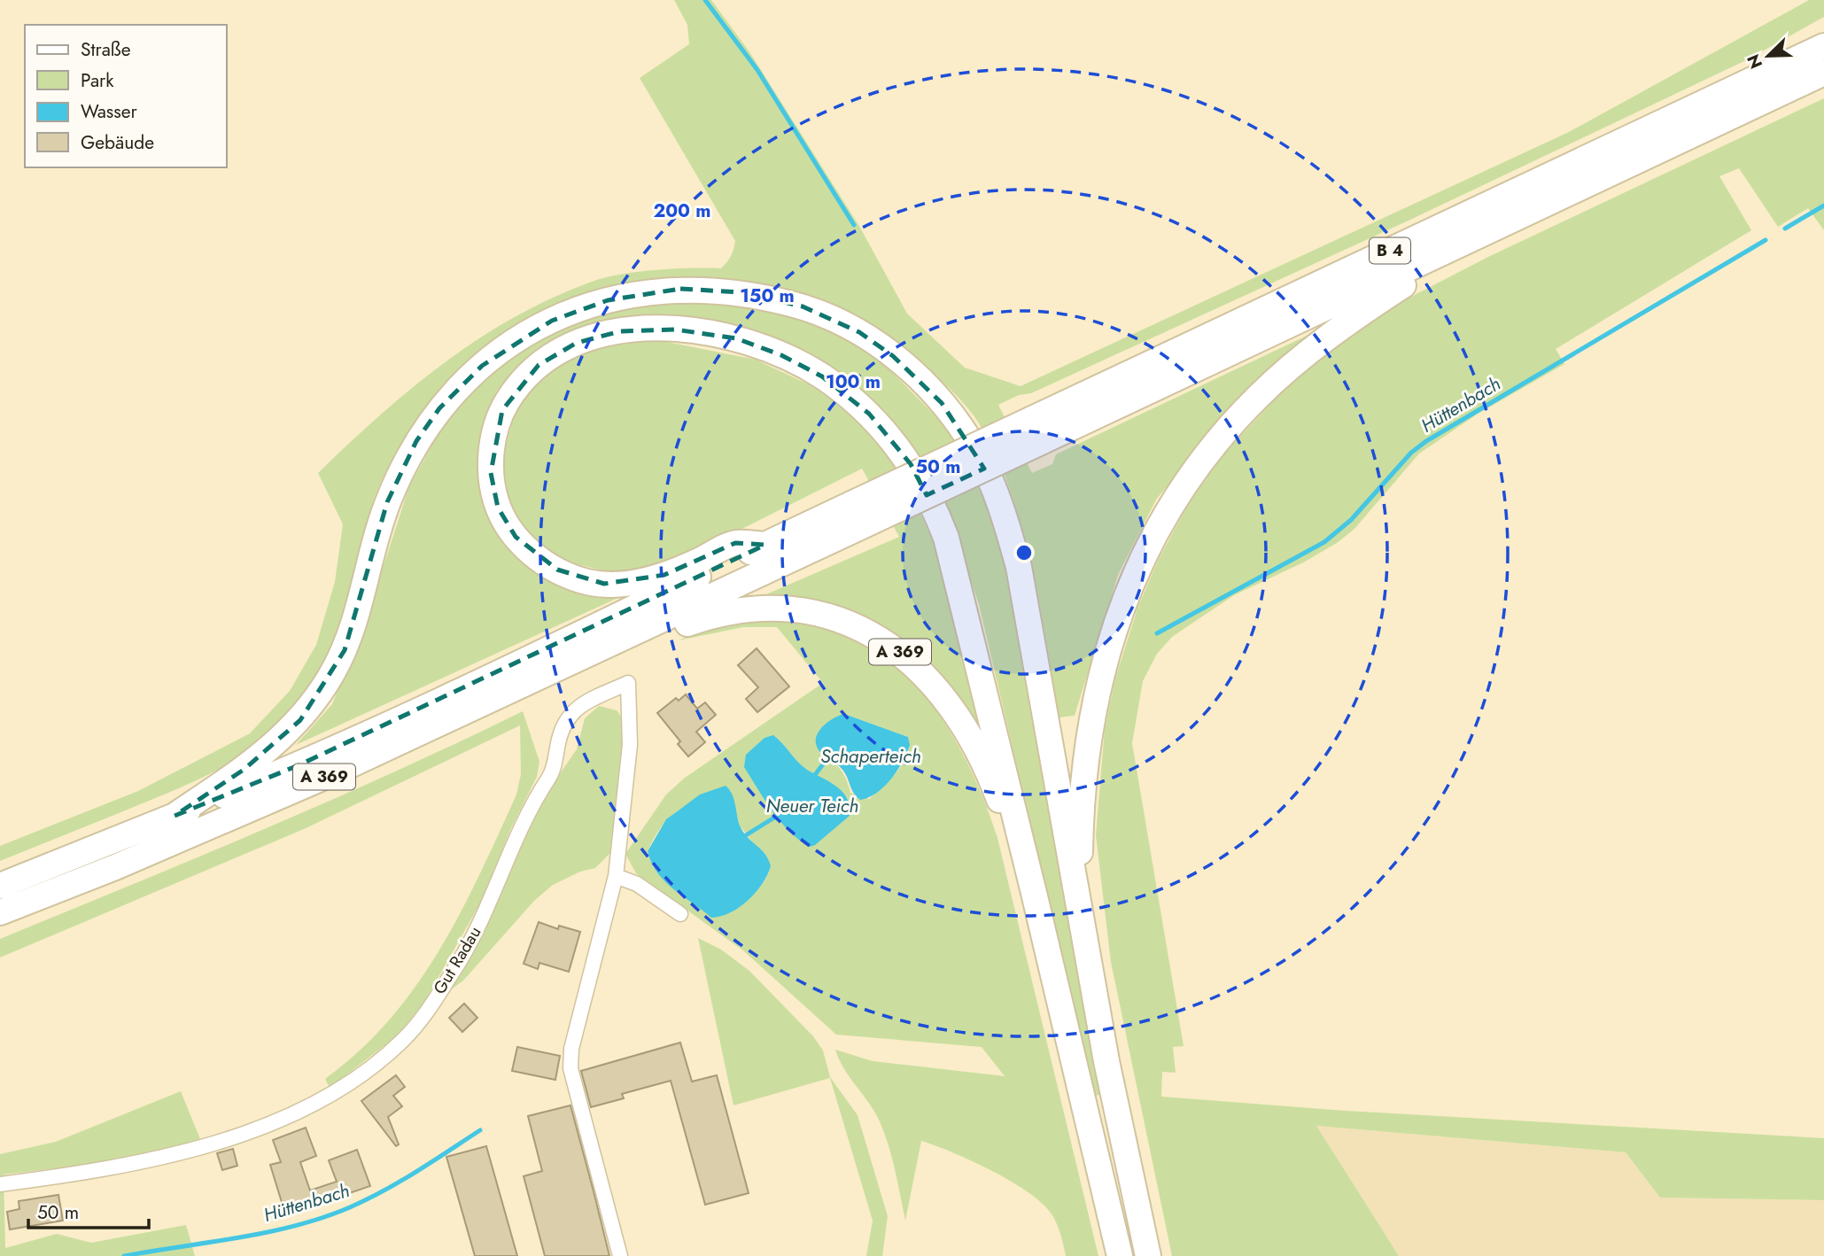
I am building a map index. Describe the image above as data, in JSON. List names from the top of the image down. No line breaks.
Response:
{"streets":{"highway":["B 4","A 369"],"street":["Gut Radau"]},"crossings":[["B 4","A 369"]],"water":["Hüttenbach","Schaperteich","Neuer Teich"],"legend":["Straße","Park","Wasser","Gebäude"],"scale_bar":"50 m","north":"bottom left","rings":["200 m","150 m","100 m","50 m"]}
